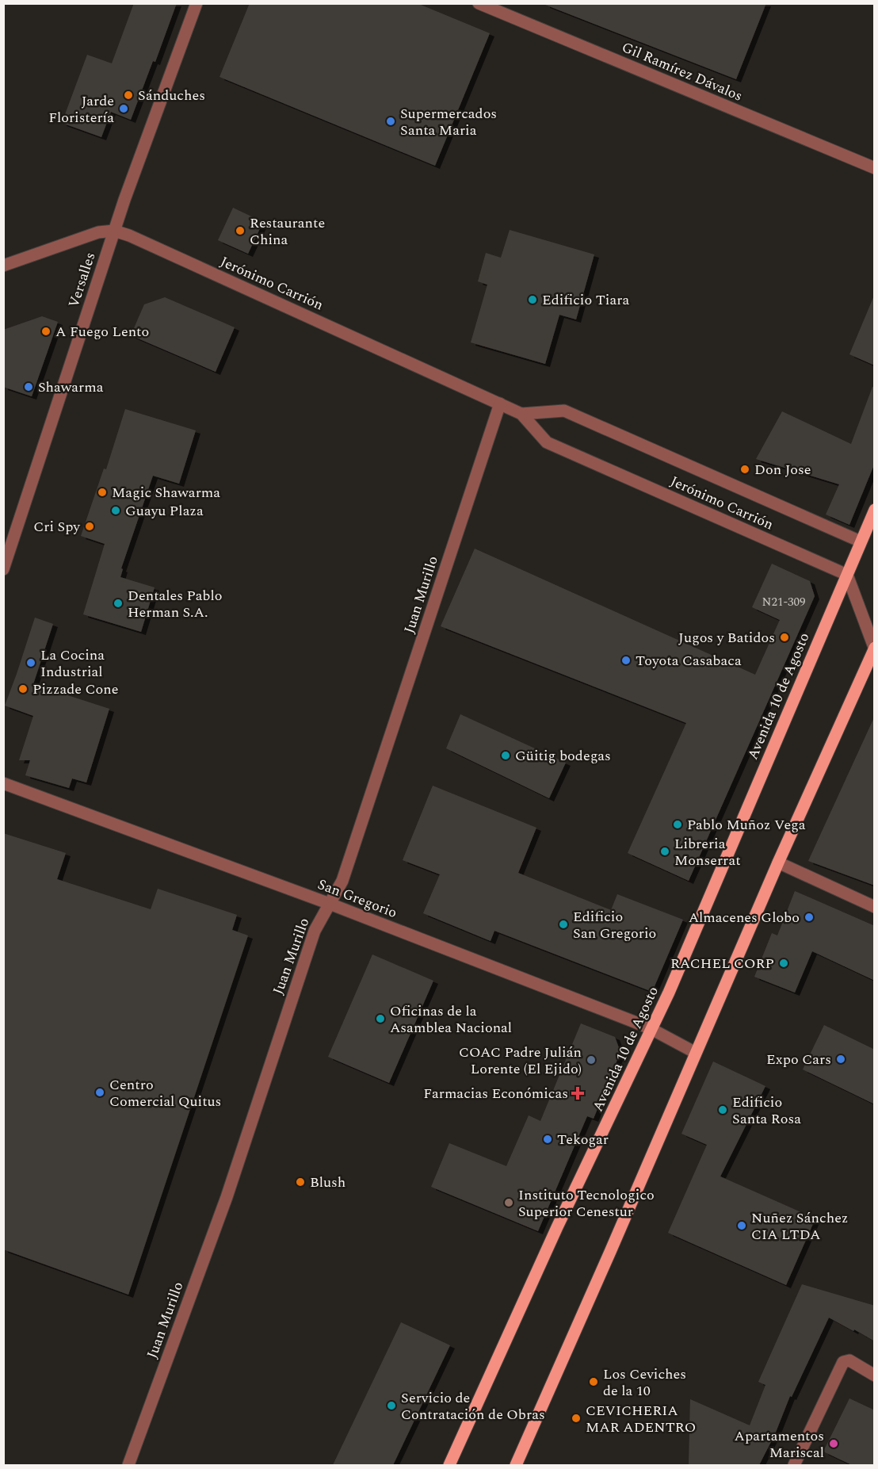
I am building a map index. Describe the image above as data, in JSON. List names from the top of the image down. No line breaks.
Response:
{"streets":{"main road":["Avenida 10 de Agosto"],"street":["Gil Ramírez Dávalos","Versalles","Jerónimo Carrión","Juan Murillo","San Gregorio"]},"crossings":[["Versalles","Jerónimo Carrión"],["Jerónimo Carrión","Juan Murillo"],["Jerónimo Carrión","Avenida 10 de Agosto"],["Juan Murillo","San Gregorio"],["Avenida 10 de Agosto","San Gregorio"]],"places":{"other":["Sánduches","Jarde Floristería","Supermercados Santa Maria","Restaurante China","Edificio Tiara","A Fuego Lento","Shawarma","Don Jose","Magic Shawarma","Guayu Plaza","Cri Spy","Dentales Pablo Herman S.A.","Jugos y Batidos","Toyota Casabaca","La Cocina Industrial","Pizzade Cone","Güitig bodegas","Pablo Muñoz Vega","Libreria Monserrat","Almacenes Globo","Edificio San Gregorio","RACHEL CORP","Oficinas de la Asamblea Nacional","Expo Cars","COAC Padre Julián Lorente (El Ejido)","Centro Comercial Quitus","Edificio Santa Rosa","Tekogar","Blush","Instituto Tecnologico Superior Cenestur","Nuñez Sánchez CIA LTDA","Los Ceviches de la 10","Servicio de Contratación de Obras","CEVICHERIA MAR ADENTRO","Apartamentos Mariscal"],"health":["Farmacias Económicas"]},"house_numbers":["N21-309"]}
